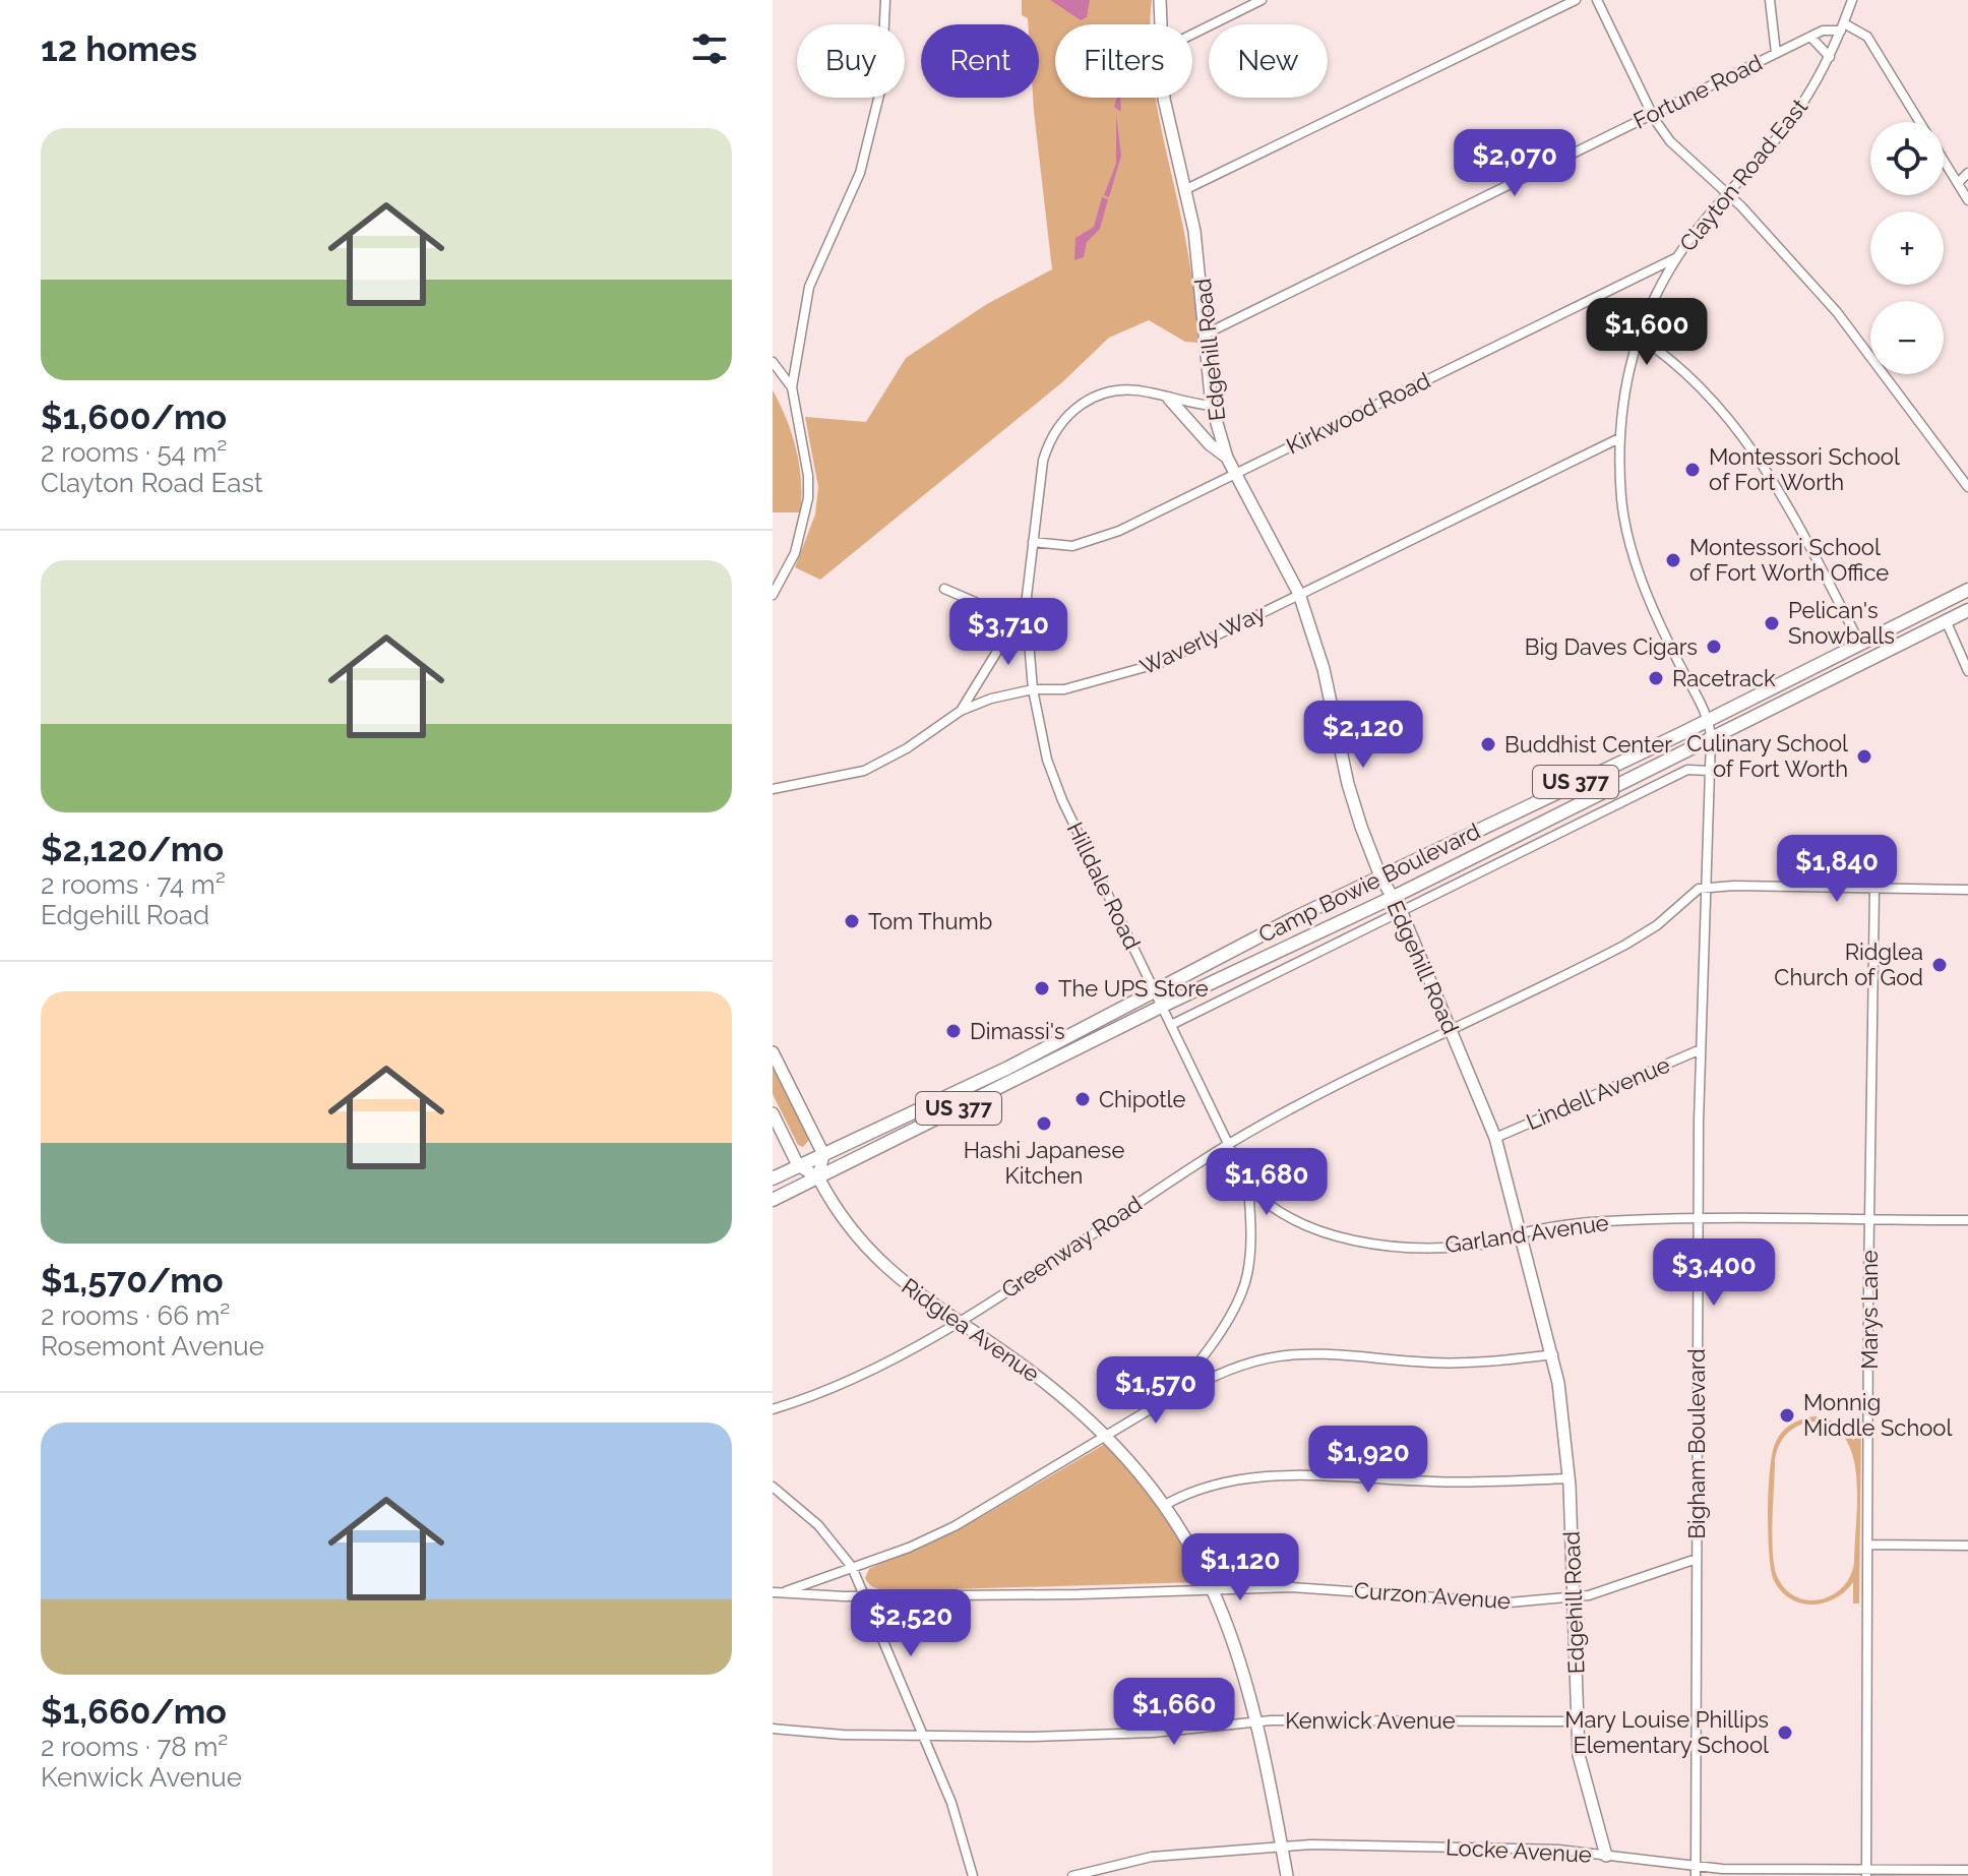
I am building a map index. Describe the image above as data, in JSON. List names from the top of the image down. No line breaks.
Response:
{"streets":{"main road":["US 377","Camp Bowie Boulevard"],"street":["Fortune Road","Clayton Road East","Edgehill Road","Kirkwood Road","Waverly Way","Hilldale Road","Lindell Avenue","Garland Avenue","Greenway Road","Marys Lane","Ridglea Avenue","Bigham Boulevard","Curzon Avenue","Kenwick Avenue","Locke Avenue"]},"crossings":[["Fortune Road","Clayton Road East"],["Fortune Road","Edgehill Road"],["Clayton Road East","Kirkwood Road"],["Clayton Road East","Waverly Way"],["Clayton Road East","Camp Bowie Boulevard"],["Clayton Road East","Bigham Boulevard"],["Edgehill Road","Kirkwood Road"],["Edgehill Road","Waverly Way"],["Edgehill Road","Camp Bowie Boulevard"],["Edgehill Road","Hilldale Road"],["Edgehill Road","Lindell Avenue"],["Edgehill Road","Garland Avenue"],["Edgehill Road","Greenway Road"],["Edgehill Road","Curzon Avenue"],["Edgehill Road","Kenwick Avenue"],["Edgehill Road","Locke Avenue"],["Kirkwood Road","Hilldale Road"],["Waverly Way","Hilldale Road"],["Camp Bowie Boulevard","Hilldale Road"],["Camp Bowie Boulevard","Ridglea Avenue"],["Camp Bowie Boulevard","Bigham Boulevard"],["Hilldale Road","Garland Avenue"],["Hilldale Road","Greenway Road"],["Lindell Avenue","Bigham Boulevard"],["Garland Avenue","Marys Lane"],["Garland Avenue","Bigham Boulevard"],["Greenway Road","Ridglea Avenue"],["Greenway Road","Bigham Boulevard"],["Marys Lane","Locke Avenue"],["Ridglea Avenue","Curzon Avenue"],["Ridglea Avenue","Kenwick Avenue"],["Ridglea Avenue","Locke Avenue"],["Bigham Boulevard","Curzon Avenue"],["Bigham Boulevard","Locke Avenue"]],"places":["Montessori School of Fort Worth","Montessori School of Fort Worth Office","Pelican's Snowballs","Big Daves Cigars","Racetrack","Buddhist Center","Culinary School of Fort Worth","Tom Thumb","Ridglea Church of God","The UPS Store","Dimassi's","Chipotle","Hashi Japanese Kitchen","Monnig Middle School","Mary Louise Phillips Elementary School"],"page":{"heading":"12 homes","chip":["Buy","Rent","Filters","New"],"list":[{"name":"$1,600/mo","note":"2 rooms · 54 m² · Clayton Road East"},{"name":"$2,120/mo","note":"2 rooms · 74 m² · Edgehill Road"},{"name":"$1,570/mo","note":"2 rooms · 66 m² · Rosemont Avenue"},{"name":"$1,660/mo","note":"2 rooms · 78 m² · Kenwick Avenue"}],"map_buttons":["+","−"],"price":["$2,070","$1,600","$3,710","$2,120","$1,840","$1,680","$3,400","$1,570","$1,920","$1,120","$2,520","$1,660"]}}
